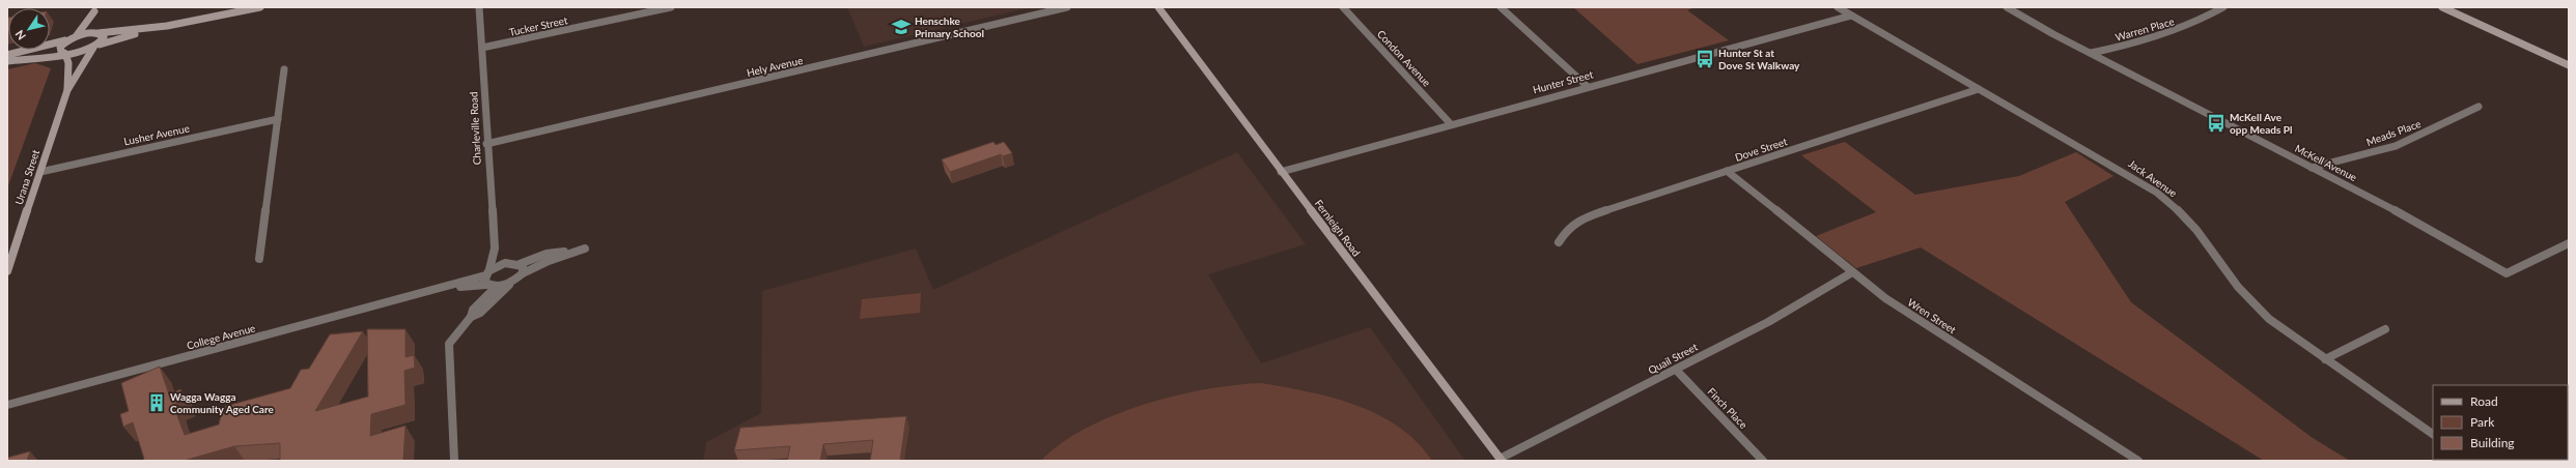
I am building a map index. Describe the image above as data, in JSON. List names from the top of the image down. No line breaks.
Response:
{"streets":{"street":["Tucker Street","Warren Place","Condon Avenue","Hely Avenue","Hunter Street","Charleville Road","Meads Place","Lusher Avenue","Dove Street","McKell Avenue","Urana Street","Jack Avenue","Fernleigh Road","Wren Street","College Avenue","Quail Street","Finch Place"]},"crossings":[["Tucker Street","Charleville Road"],["Warren Place","McKell Avenue"],["Condon Avenue","Hunter Street"],["Hely Avenue","Charleville Road"],["Hunter Street","Jack Avenue"],["Hunter Street","Fernleigh Road"],["Charleville Road","College Avenue"],["Meads Place","McKell Avenue"],["Lusher Avenue","Urana Street"],["Dove Street","Jack Avenue"],["Dove Street","Wren Street"],["Fernleigh Road","Quail Street"],["Wren Street","Quail Street"],["Quail Street","Finch Place"]],"places":{"school or university":["Henschke Primary School"],"bus stop":["Hunter St at Dove St Walkway","McKell Ave opp Meads Pl"],"building":["Wagga Wagga Community Aged Care"]},"legend":["Road","Park","Building"],"north":"bottom left"}
